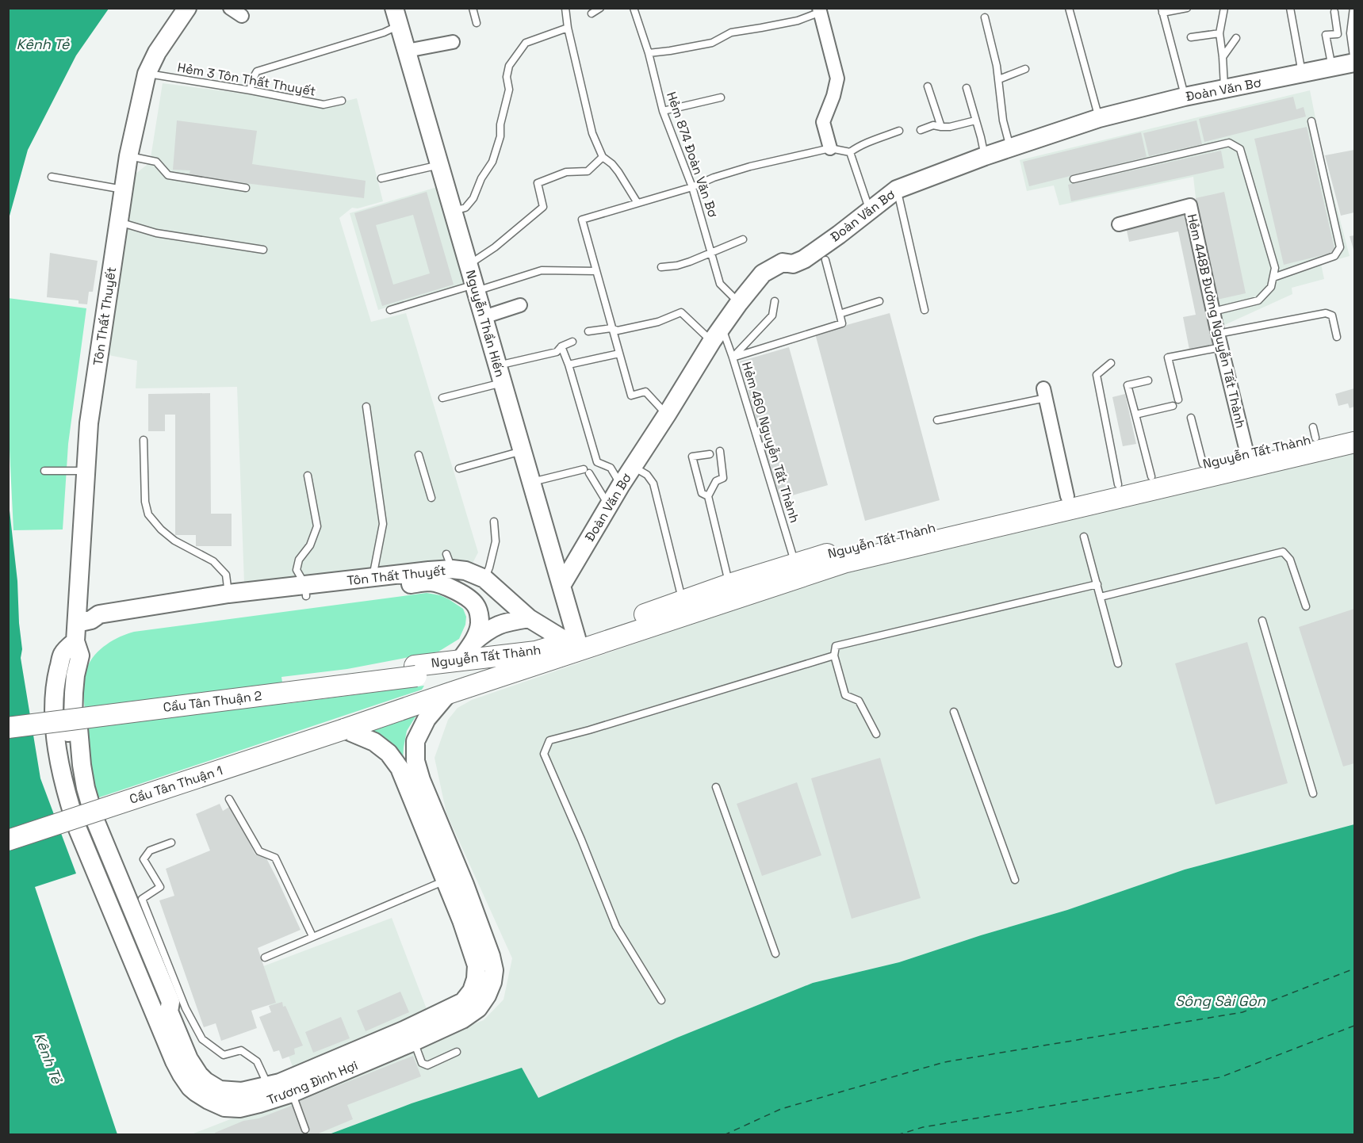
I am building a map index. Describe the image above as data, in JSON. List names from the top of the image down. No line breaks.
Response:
{"streets":{"main road":["Đoàn Văn Bơ","Tôn Thất Thuyết","Nguyễn Thần Hiến","Nguyễn Tất Thành","Cầu Tân Thuận 2","Cầu Tân Thuận 1","Trương Đình Hợi"],"street":["Hẻm 448B Đường Nguyễn Tất Thành"],"lane":["Hẻm 3 Tôn Thất Thuyết","Hẻm 874 Đoàn Văn Bơ","Hẻm 460 Nguyễn Tất Thành"]},"crossings":[["Hẻm 3 Tôn Thất Thuyết","Tôn Thất Thuyết"],["Đoàn Văn Bơ","Hẻm 874 Đoàn Văn Bơ"],["Đoàn Văn Bơ","Nguyễn Thần Hiến"],["Đoàn Văn Bơ","Hẻm 460 Nguyễn Tất Thành"],["Tôn Thất Thuyết","Nguyễn Thần Hiến"],["Tôn Thất Thuyết","Nguyễn Tất Thành"],["Tôn Thất Thuyết","Trương Đình Hợi"],["Hẻm 448B Đường Nguyễn Tất Thành","Nguyễn Tất Thành"],["Nguyễn Thần Hiến","Nguyễn Tất Thành"],["Hẻm 460 Nguyễn Tất Thành","Nguyễn Tất Thành"],["Nguyễn Tất Thành","Cầu Tân Thuận 2"],["Nguyễn Tất Thành","Cầu Tân Thuận 1"],["Nguyễn Tất Thành","Trương Đình Hợi"],["Cầu Tân Thuận 1","Trương Đình Hợi"]],"water":["Kênh Tẻ","Sông Sài Gòn"]}
